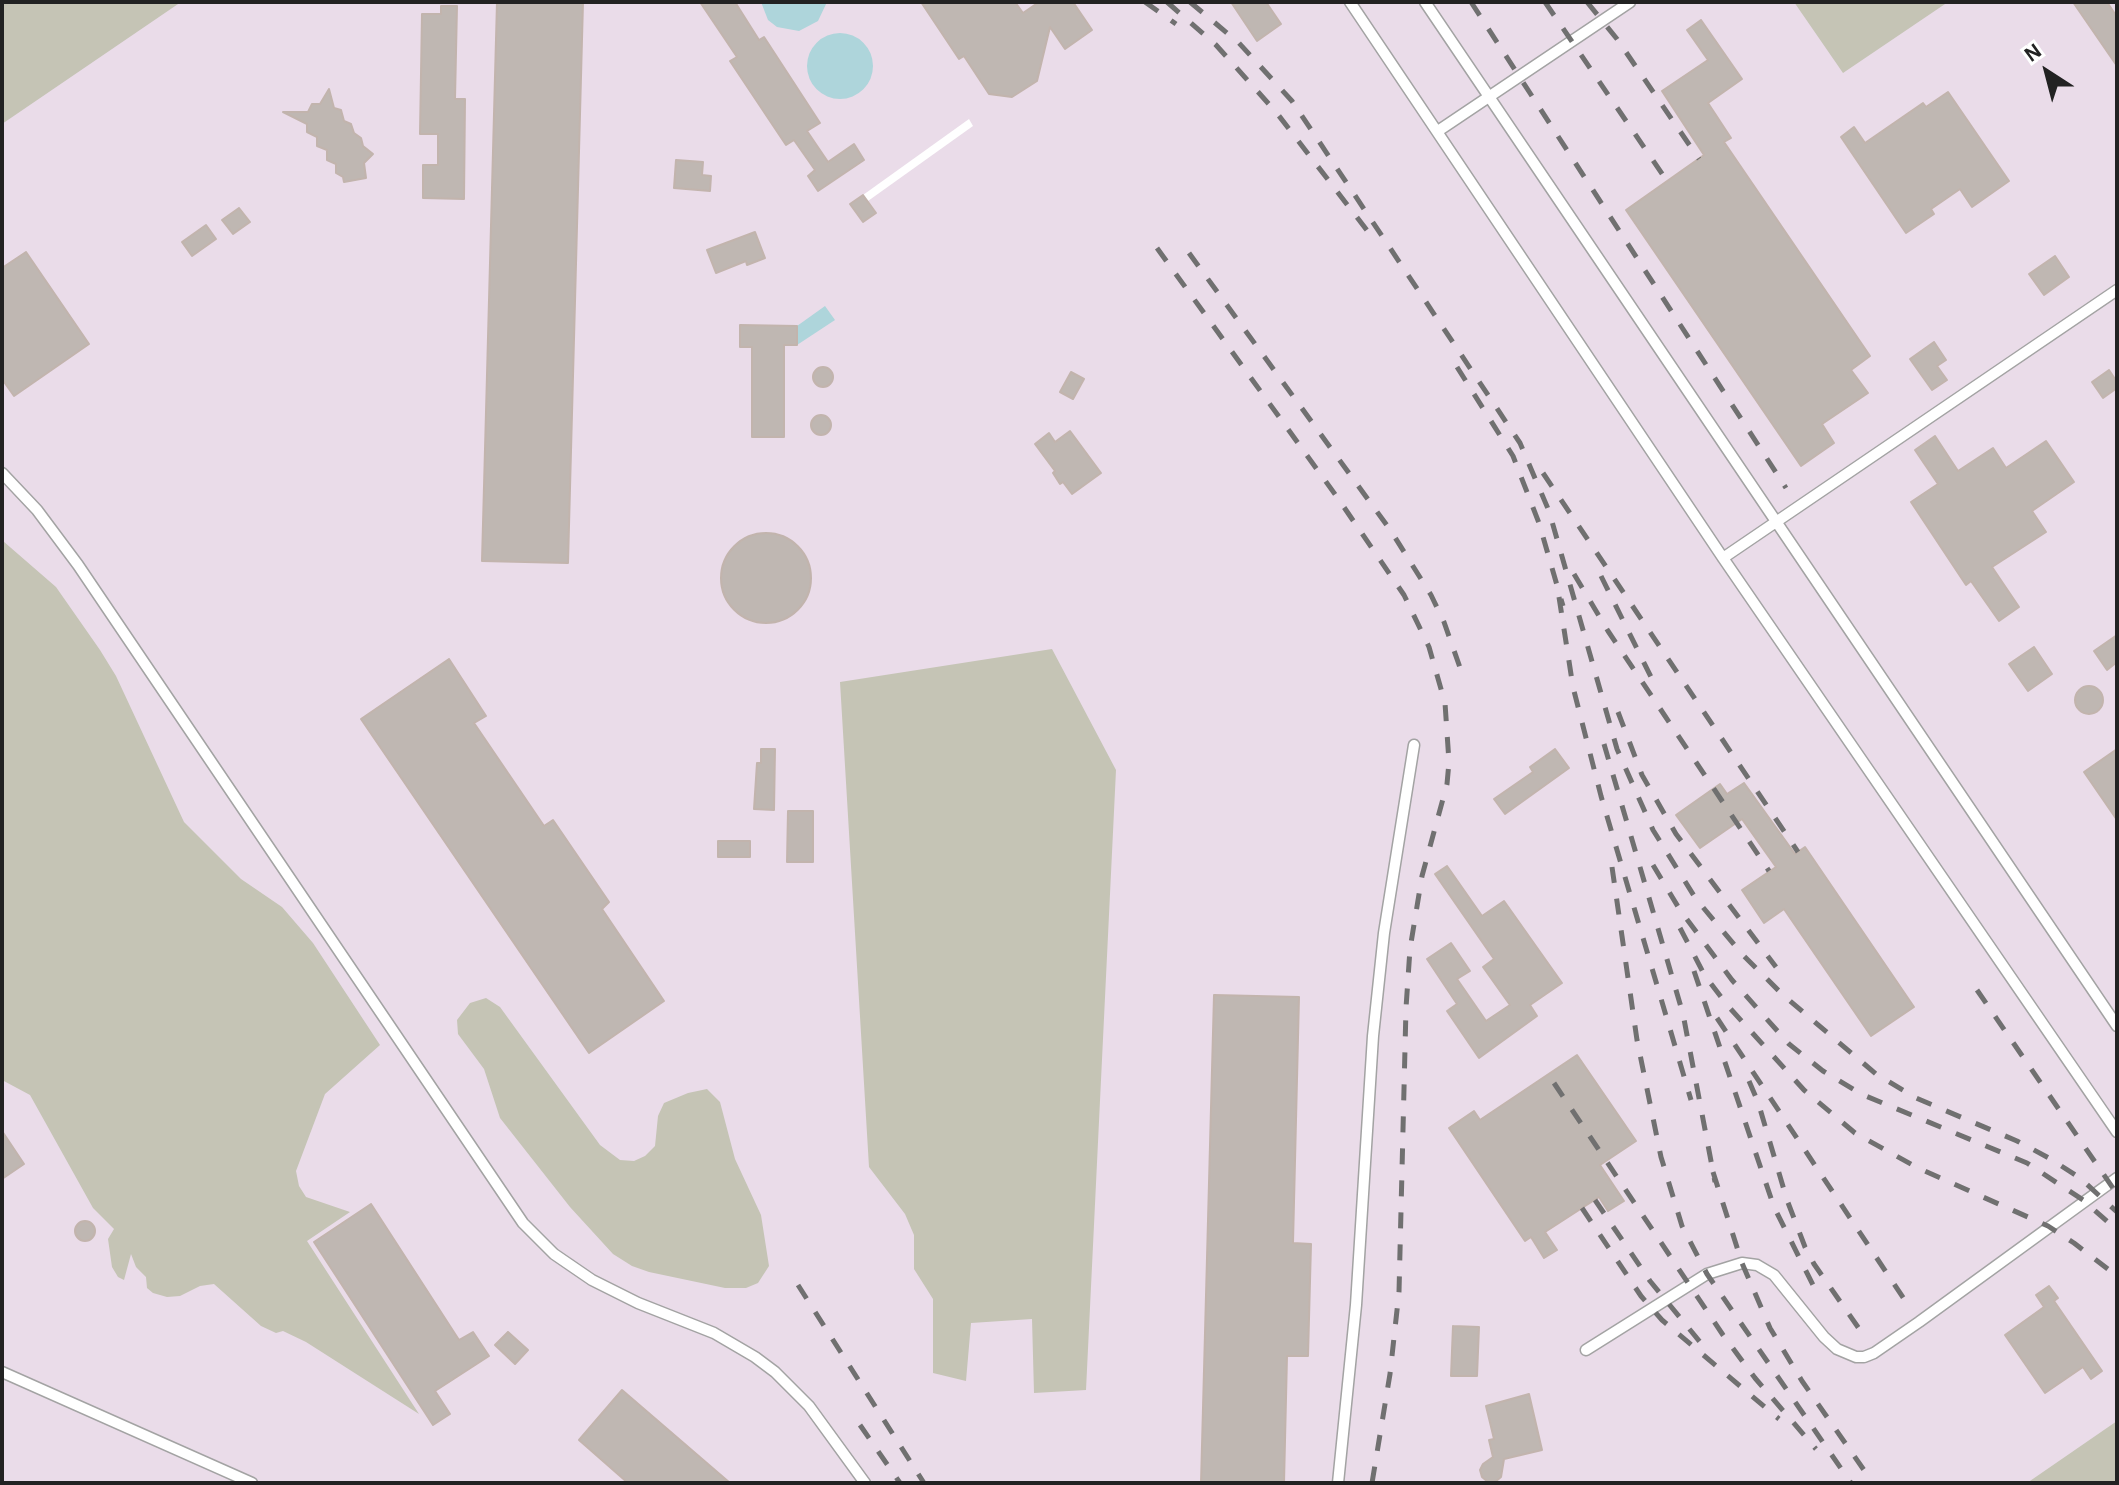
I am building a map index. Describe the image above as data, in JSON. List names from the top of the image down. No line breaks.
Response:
{"north":"top left"}
